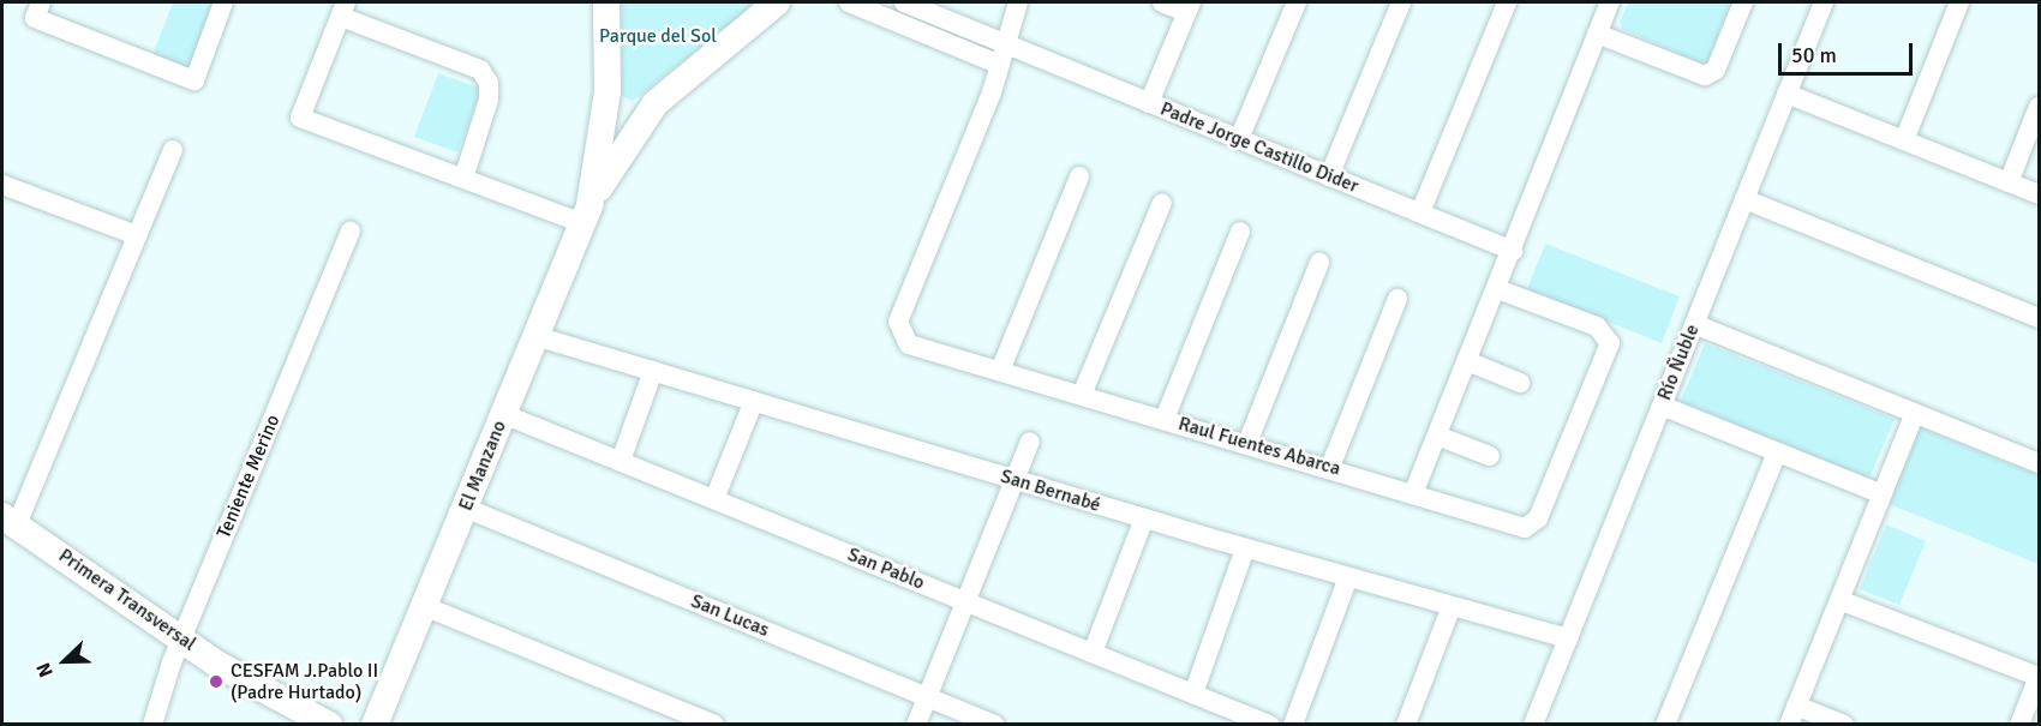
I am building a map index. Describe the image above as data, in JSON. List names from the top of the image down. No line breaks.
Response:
{"streets":{"street":["Padre Jorge Castillo Dider","Río Ñuble","Raul Fuentes Abarca","El Manzano","Teniente Merino","San Bernabé","San Pablo","Primera Transversal","San Lucas"]},"crossings":[["Padre Jorge Castillo Dider","Raul Fuentes Abarca"],["Río Ñuble","San Bernabé"],["El Manzano","San Bernabé"],["El Manzano","San Pablo"],["El Manzano","San Lucas"],["Teniente Merino","Primera Transversal"]],"parks":["Parque del Sol"],"places":["CESFAM J.Pablo II (Padre Hurtado)"],"scale_bar":"50 m","north":"bottom left"}
